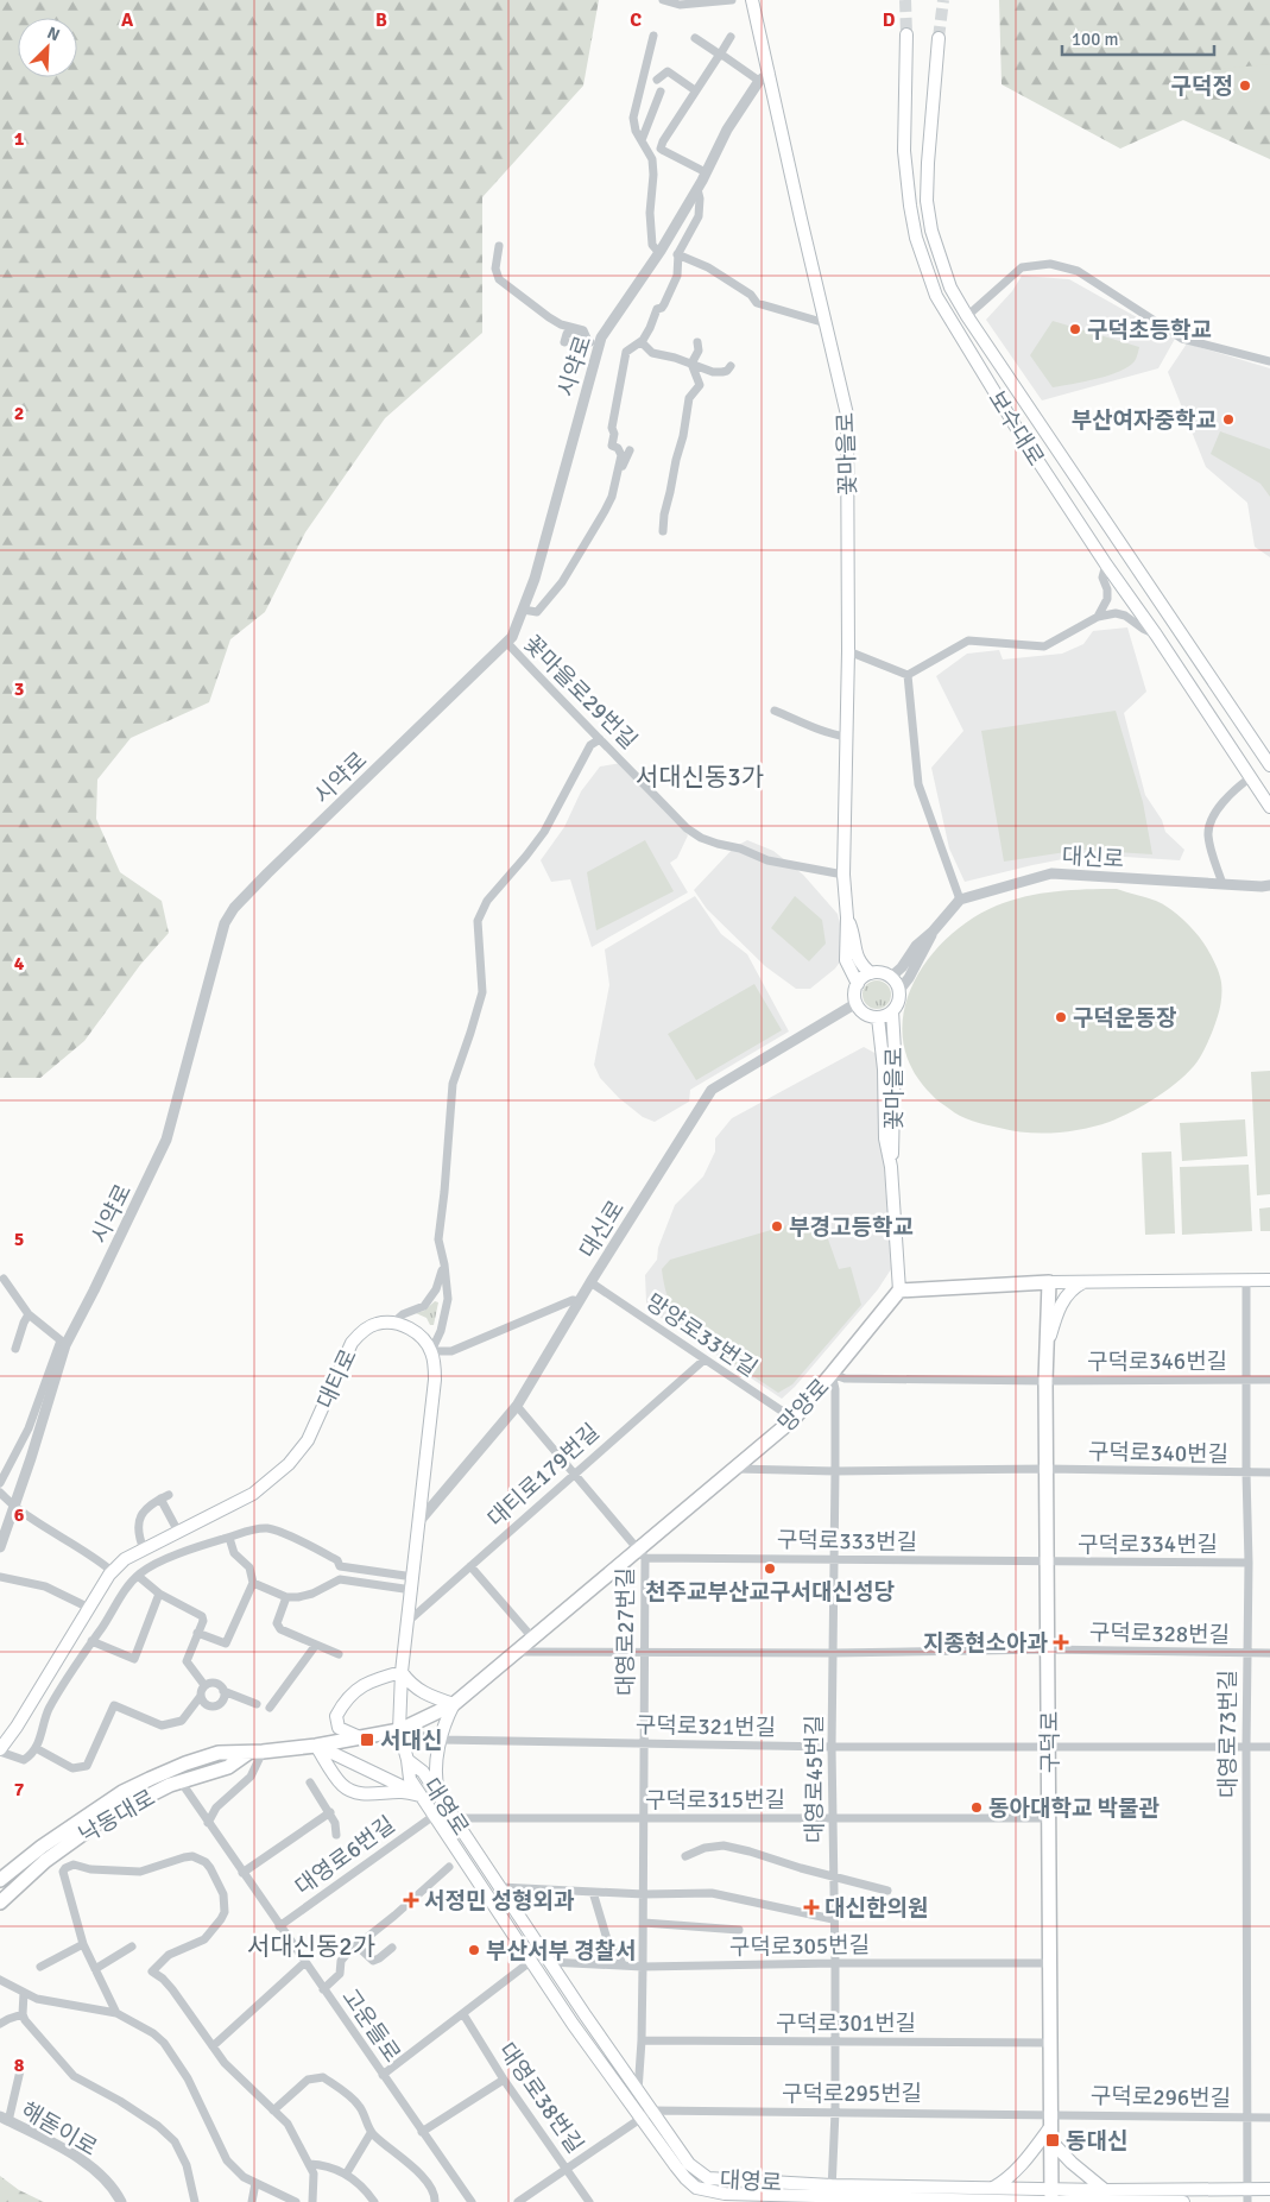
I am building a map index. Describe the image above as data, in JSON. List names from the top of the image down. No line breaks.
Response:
{"streets":{"main road":["보수대로","꽃마을로","대티로","망양로","구덕로","대영로","낙동대로"],"street":["시약로","꽃마을로29번길","대신로","망양로33번길","구덕로346번길","구덕로340번길","대티로179번길","구덕로333번길","구덕로334번길","대영로27번길","구덕로328번길","구덕로321번길","대영로73번길","대영로45번길","구덕로315번길","대영로6번길","구덕로305번길","구덕로301번길","고운들로","구덕로295번길","구덕로296번길","대영로38번길","해돋이로"]},"crossings":[["시약로","꽃마을로"],["시약로","꽃마을로29번길"],["꽃마을로","꽃마을로29번길"],["꽃마을로","대신로"],["꽃마을로","망양로"],["대신로","망양로33번길"],["망양로33번길","망양로"],["망양로33번길","대티로179번길"],["구덕로346번길","망양로"],["구덕로346번길","대영로73번길"],["구덕로346번길","구덕로"],["구덕로346번길","대영로45번길"],["망양로","구덕로340번길"],["망양로","구덕로333번길"],["망양로","대영로27번길"],["망양로","구덕로328번길"],["망양로","구덕로321번길"],["망양로","대영로45번길"],["망양로","대영로"],["망양로","낙동대로"],["구덕로340번길","대영로73번길"],["구덕로340번길","구덕로"],["구덕로340번길","대영로45번길"],["구덕로333번길","구덕로334번길"],["구덕로333번길","대영로27번길"],["구덕로333번길","구덕로"],["구덕로333번길","대영로45번길"],["구덕로334번길","대영로73번길"],["구덕로334번길","구덕로"],["대영로27번길","구덕로328번길"],["대영로27번길","구덕로321번길"],["대영로27번길","구덕로315번길"],["대영로27번길","대영로"],["대영로27번길","구덕로305번길"],["대영로27번길","구덕로301번길"],["구덕로328번길","대영로73번길"],["구덕로328번길","구덕로"],["구덕로328번길","대영로45번길"],["구덕로321번길","대영로73번길"],["구덕로321번길","구덕로"],["구덕로321번길","대영로45번길"],["구덕로321번길","대영로"],["구덕로321번길","낙동대로"],["대영로73번길","대영로"],["대영로73번길","구덕로296번길"],["구덕로","구덕로315번길"],["구덕로","대영로"],["구덕로","구덕로305번길"],["구덕로","구덕로301번길"],["구덕로","구덕로295번길"],["구덕로","구덕로296번길"],["대영로45번길","구덕로315번길"],["대영로45번길","대영로"],["대영로45번길","구덕로305번길"],["대영로45번길","구덕로301번길"],["대영로45번길","구덕로295번길"],["구덕로315번길","대영로"],["대영로","낙동대로"],["대영로","대영로6번길"],["대영로","구덕로305번길"],["대영로","구덕로295번길"],["낙동대로","고운들로"],["대영로6번길","고운들로"],["구덕로295번길","구덕로296번길"]],"districts":["서대신동3가","서대신동2가"],"places":{"other":["구덕정","구덕초등학교","부산여자중학교","구덕운동장","부경고등학교","천주교부산교구서대신성당","동아대학교 박물관","부산서부 경찰서"],"health":["지종현소아과","서정민 성형외과","대신한의원"],"transit":["서대신","동대신"]},"scale_bar":"100 m","north":"top right","grid":{"columns":["A","B","C","D"],"rows":["1","2","3","4","5","6","7","8"]}}
